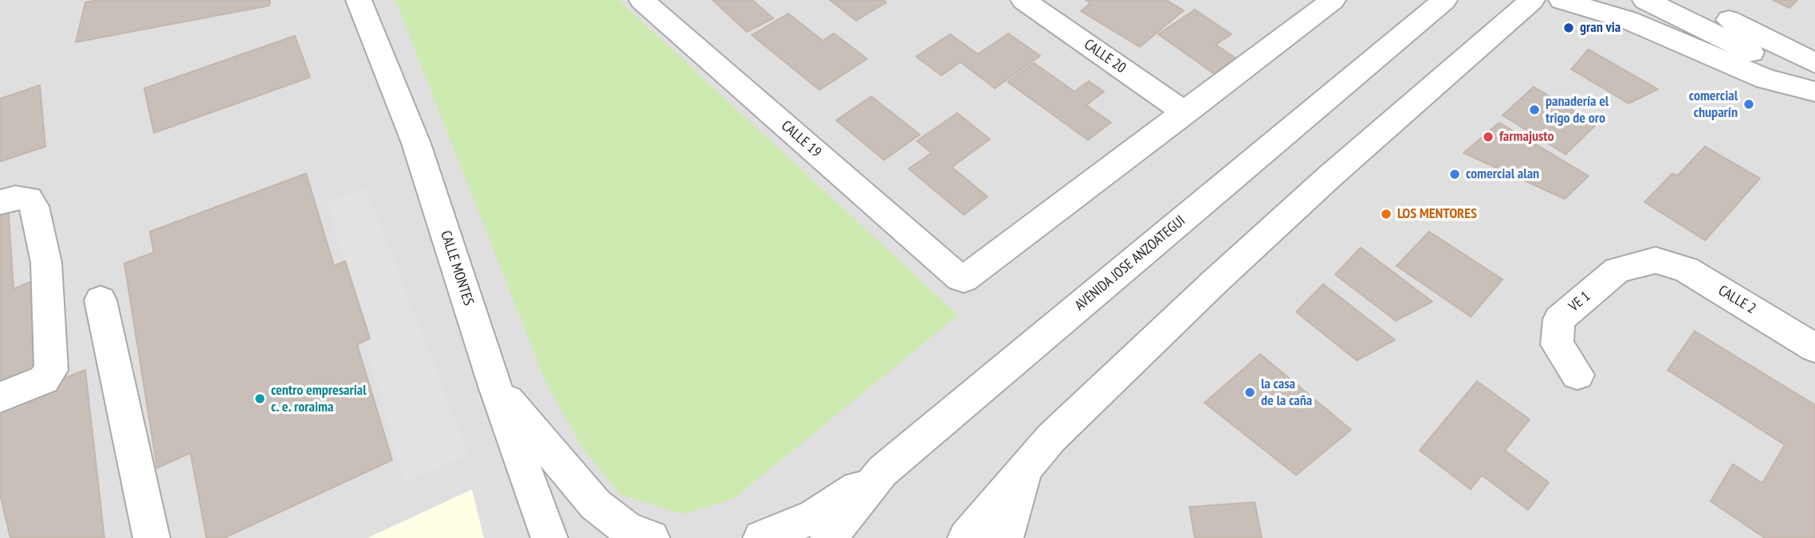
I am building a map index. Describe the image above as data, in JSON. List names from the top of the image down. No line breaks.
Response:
{"streets":{"street":["CALLE 20","CALLE 19","AVENIDA JOSE ANZOATEGUI","CALLE MONTES","CALLE 2","VE 1"]},"crossings":[["CALLE 20","CALLE 19"],["CALLE 2","VE 1"]],"places":["gran via","comercial chuparín","panadería el trigo de oro","farmajusto","comercial alan","LOS MENTORES","la casa de la caña","centro empresarial c. e. roraima"]}
